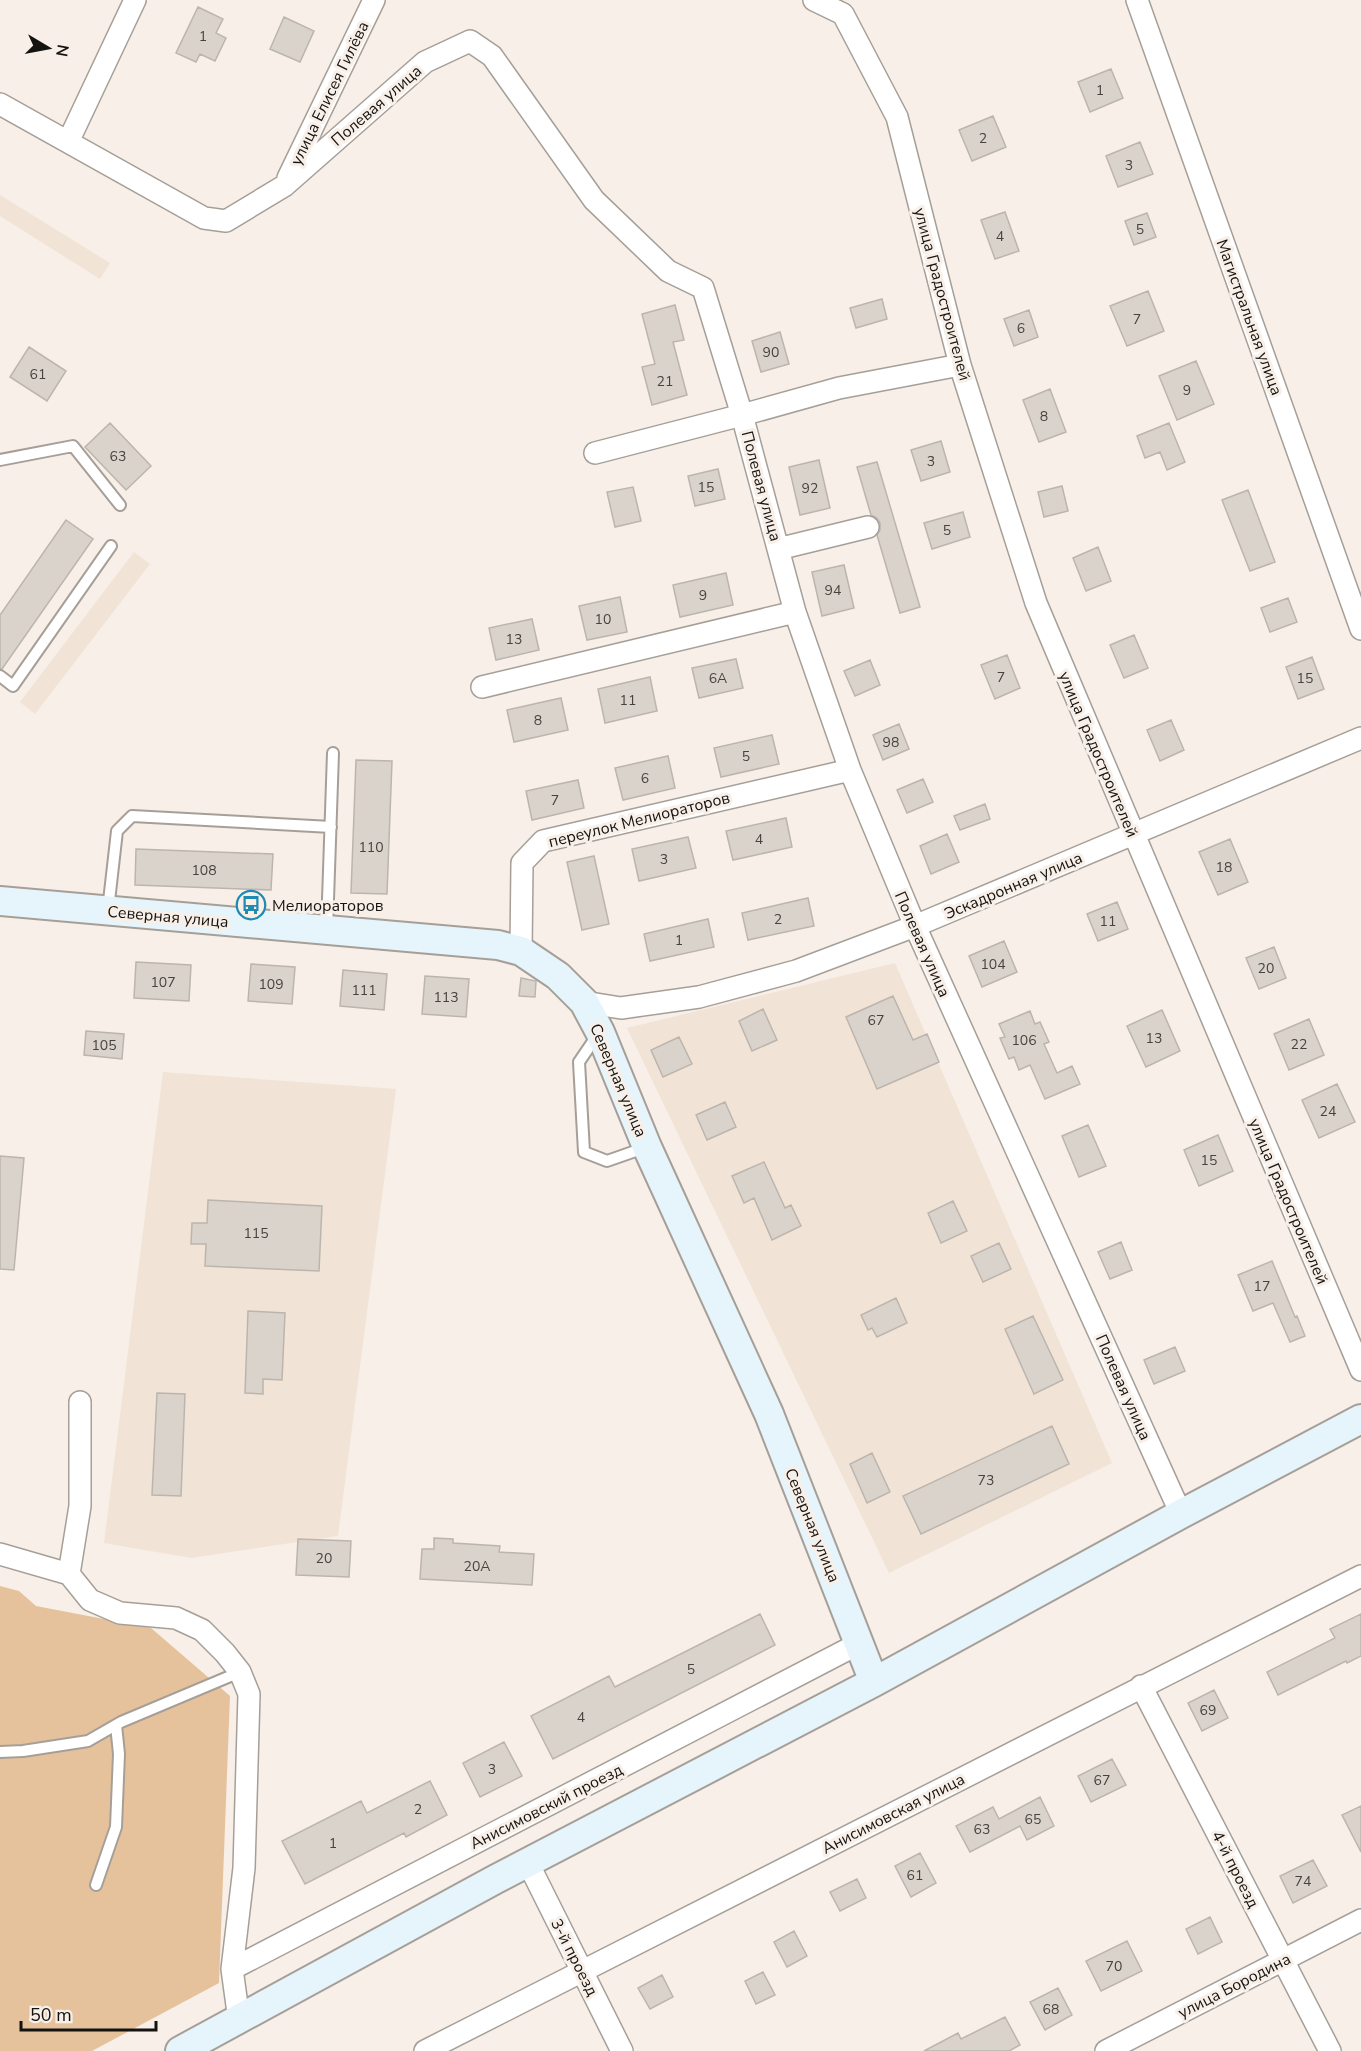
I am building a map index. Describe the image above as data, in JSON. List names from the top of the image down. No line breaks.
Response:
{"streets":{"street":["улица Елисея Гилёва","Полевая улица","улица Градостроителей","Магистральная улица","переулок Мелиораторов","Эскадронная улица","Северная улица","Анисимовский проезд","Анисимовская улица","4-й проезд","3-й проезд","улица Бородина"]},"crossings":[["улица Елисея Гилёва","Полевая улица"],["Полевая улица","переулок Мелиораторов"],["Полевая улица","Эскадронная улица"],["улица Градостроителей","Эскадронная улица"],["переулок Мелиораторов","Северная улица"],["Эскадронная улица","Северная улица"],["Северная улица","Анисимовский проезд"],["Анисимовская улица","4-й проезд"],["Анисимовская улица","3-й проезд"],["4-й проезд","улица Бородина"]],"places":{"bus stop":["Мелиораторов"]},"house_numbers":["1","1","2","3","5","4","7","6","90","61","21","9","8","63","3","15","92","5","94","9","10","13","7","6А","15","11","8","98","5","6","7","4","110","3","18","108","2","11","1","104","20","107","109","111","113","67","13","106","22","105","24","15","115","17","73","20","20А","5","69","4","3","67","2","65","63","1","61","74","70","68"],"scale_bar":"50 m","north":"right"}
